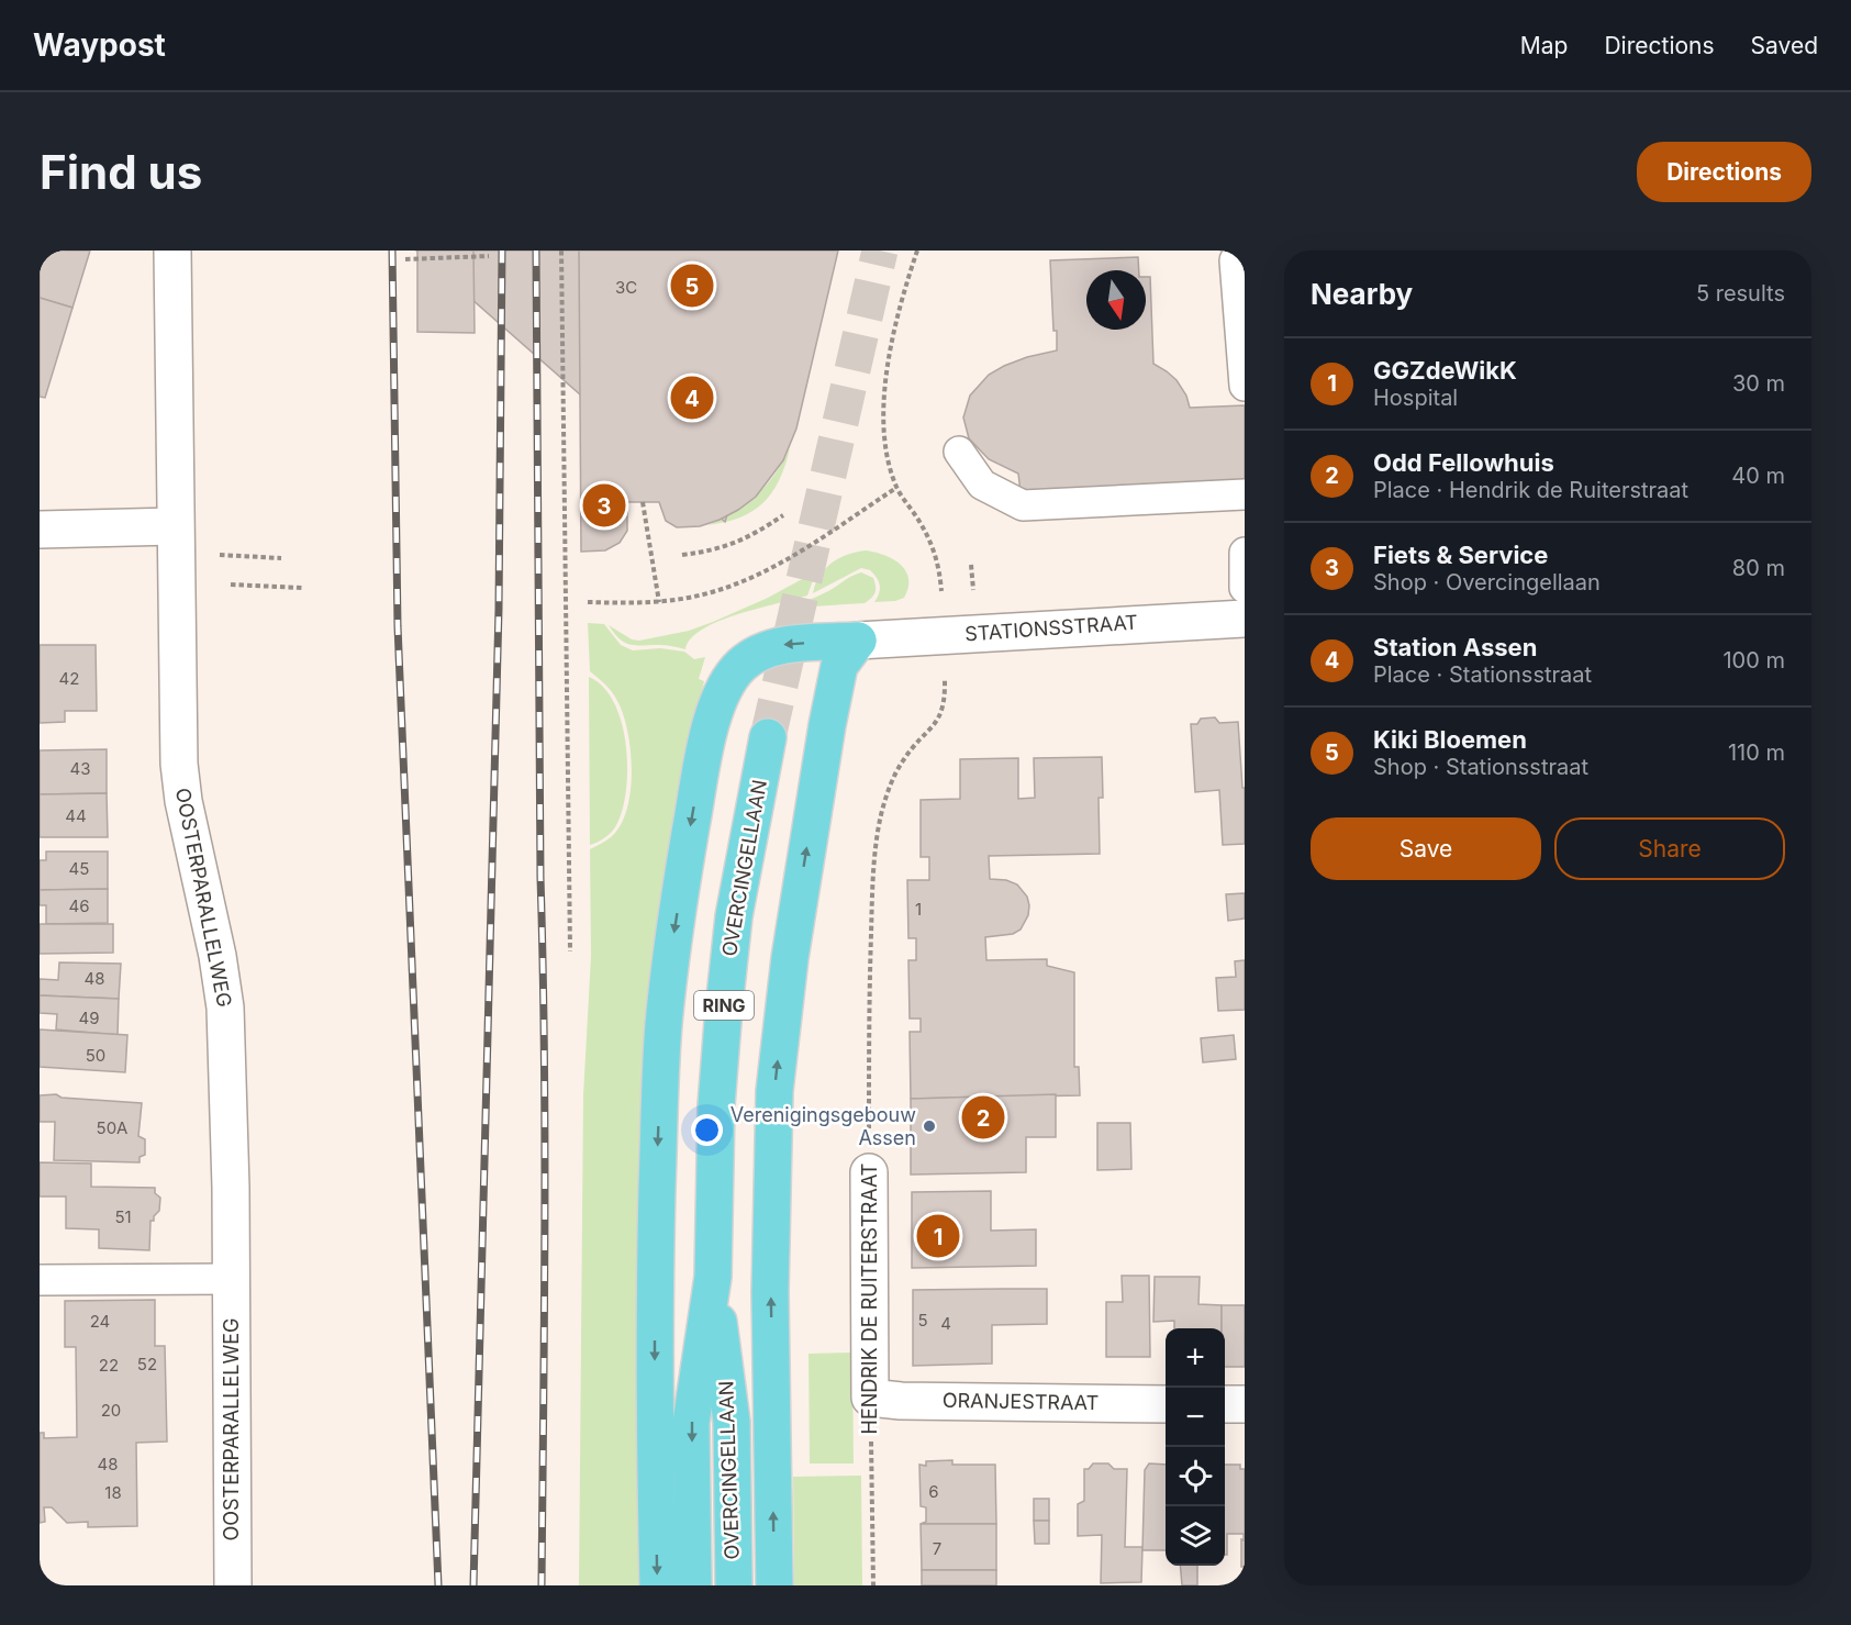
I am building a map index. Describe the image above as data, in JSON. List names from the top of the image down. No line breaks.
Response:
{"streets":{"main road":["OVERCINGELLAAN","RING"],"street":["STATIONSSTRAAT","OOSTERPARALLELWEG","HENDRIK DE RUITERSTRAAT","ORANJESTRAAT"]},"crossings":[["STATIONSSTRAAT","HENDRIK DE RUITERSTRAAT"],["HENDRIK DE RUITERSTRAAT","ORANJESTRAAT"]],"places":["Verenigingsgebouw Assen"],"house_numbers":["3C","42","43","44","45","46","1","48","49","50","50A","51","5","24","4","52","22","20","48","6","18","7"],"north":"bottom","page":{"header":"Waypost","nav":["Map","Directions","Saved"],"buttons":["Directions",["Save","Share"]],"title":"Find us","heading":["Nearby","5 results"],"pins":["5","4","3","2","1"],"list":[{"mark":"1","name":"GGZdeWikK","note":"Hospital","value":"30 m"},{"mark":"2","name":"Odd Fellowhuis","note":"Place · Hendrik de Ruiterstraat","value":"40 m"},{"mark":"3","name":"Fiets & Service","note":"Shop · Overcingellaan","value":"80 m"},{"mark":"4","name":"Station Assen","note":"Place · Stationsstraat","value":"100 m"},{"mark":"5","name":"Kiki Bloemen","note":"Shop · Stationsstraat","value":"110 m"}],"map_buttons":["+","−"]}}
